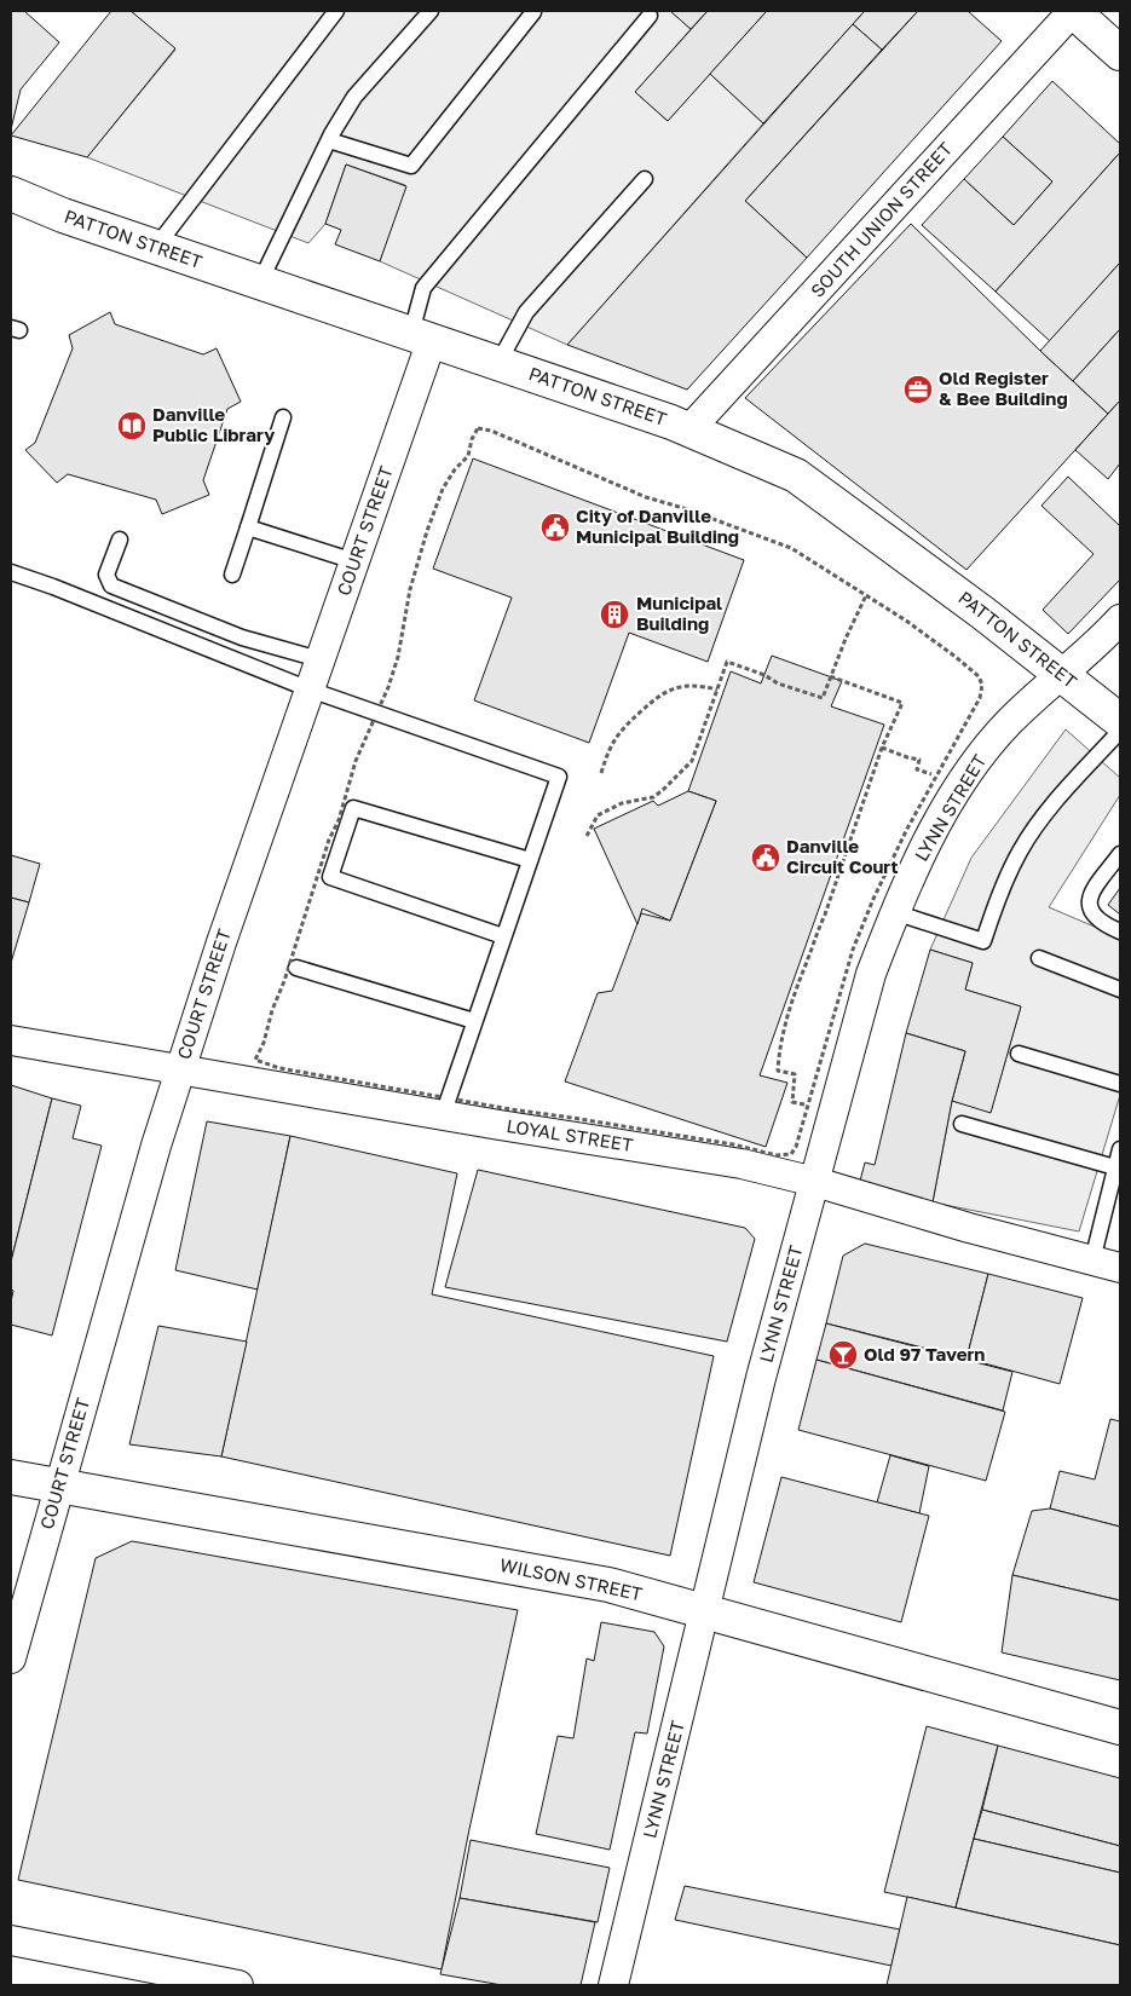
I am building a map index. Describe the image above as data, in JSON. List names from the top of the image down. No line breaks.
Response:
{"streets":{"main road":["PATTON STREET","WILSON STREET"],"street":["SOUTH UNION STREET","COURT STREET","LYNN STREET","LOYAL STREET"]},"crossings":[["SOUTH UNION STREET","PATTON STREET"],["PATTON STREET","COURT STREET"],["PATTON STREET","LYNN STREET"],["COURT STREET","LOYAL STREET"],["COURT STREET","WILSON STREET"],["LYNN STREET","LOYAL STREET"],["LYNN STREET","WILSON STREET"]],"places":{"office":["Old Register & Bee Building"],"library":["Danville Public Library"],"public building":["City of Danville Municipal Building","Danville Circuit Court"],"building":["Municipal Building"],"bar":["Old 97 Tavern"]}}
